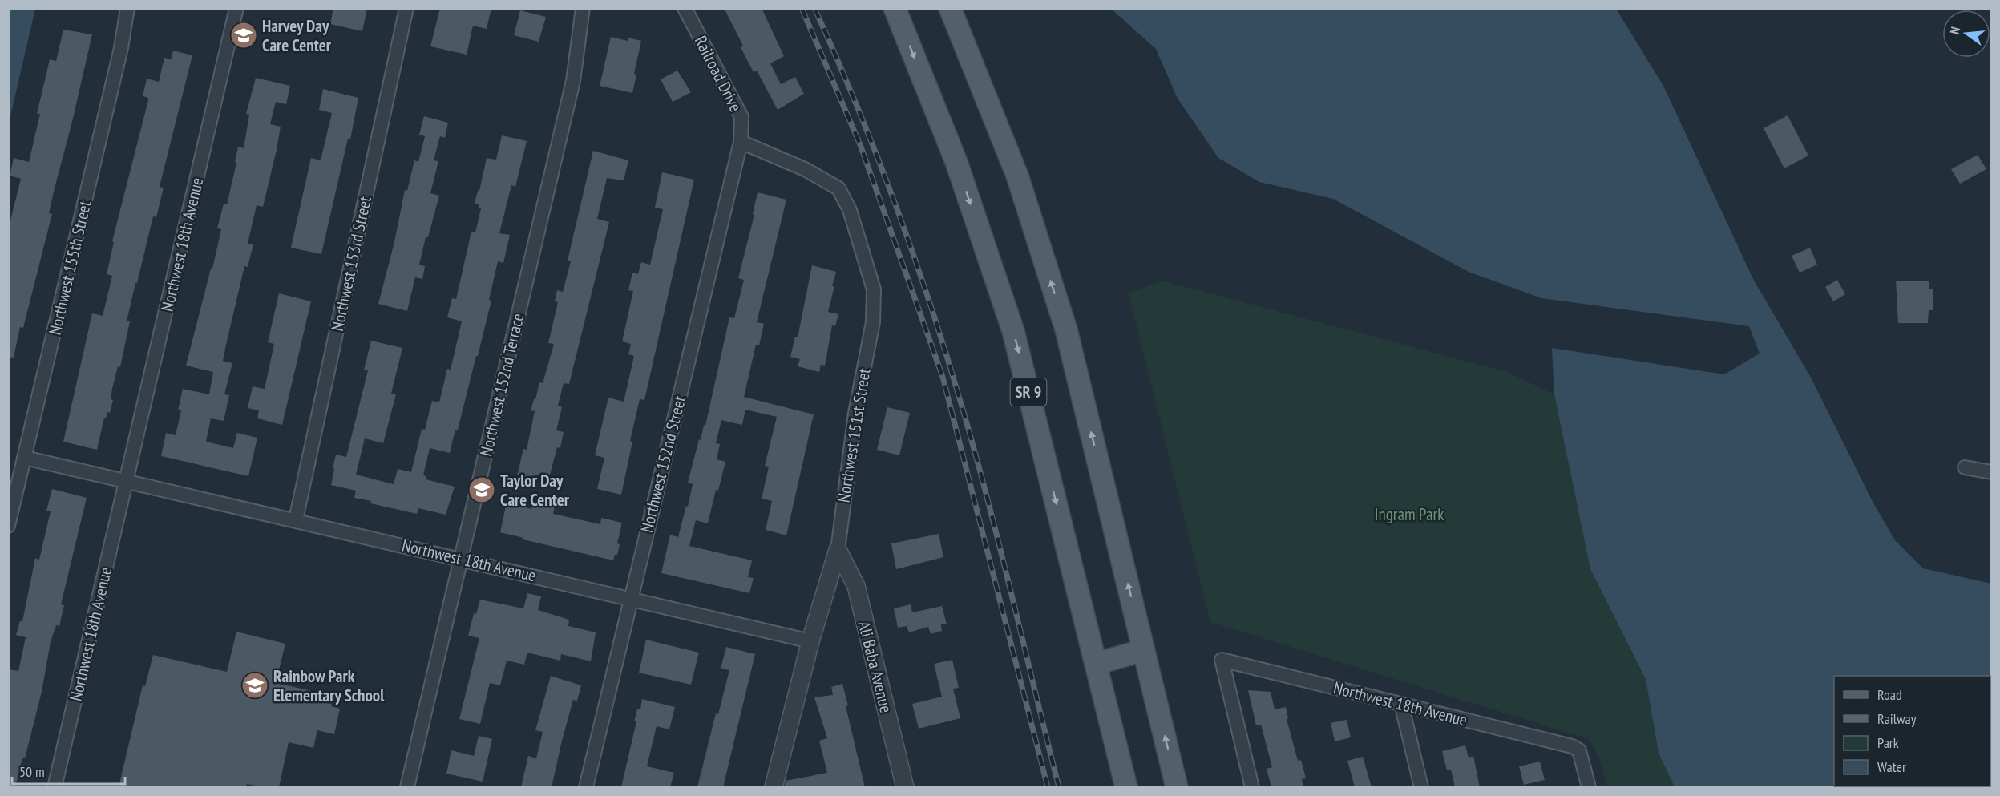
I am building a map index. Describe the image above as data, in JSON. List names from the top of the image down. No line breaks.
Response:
{"streets":{"main road":["SR 9"],"street":["Railroad Drive","Northwest 18th Avenue","Northwest 153rd Street","Northwest 155th Street","Northwest 152nd Terrace","Northwest 151st Street","Northwest 152nd Street","Ali Baba Avenue"]},"crossings":[["Railroad Drive","Northwest 151st Street"],["Railroad Drive","Northwest 152nd Street"],["Northwest 18th Avenue","Northwest 153rd Street"],["Northwest 18th Avenue","Northwest 155th Street"],["Northwest 18th Avenue","Northwest 152nd Terrace"],["Northwest 18th Avenue","Northwest 151st Street"],["Northwest 18th Avenue","Northwest 152nd Street"],["Northwest 151st Street","Northwest 152nd Street"],["Northwest 151st Street","Ali Baba Avenue"]],"parks":["Ingram Park"],"places":{"school or university":["Harvey Day Care Center","Taylor Day Care Center","Rainbow Park Elementary School"]},"legend":["Road","Railway","Park","Water"],"scale_bar":"50 m","north":"left"}
